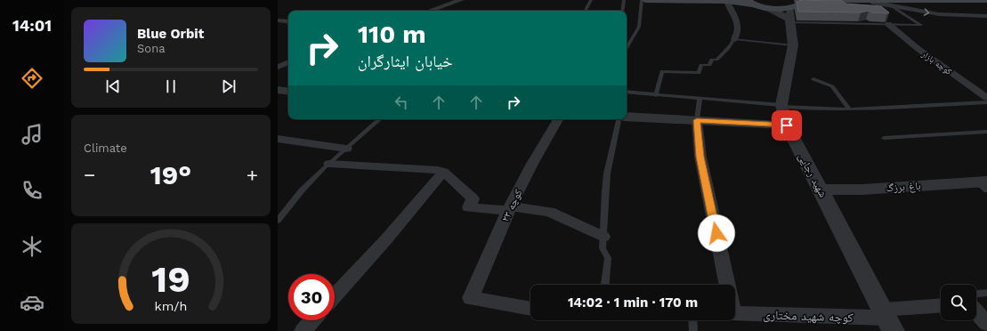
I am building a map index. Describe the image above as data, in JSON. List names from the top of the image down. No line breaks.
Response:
{"streets":{"street":["کوچه بازار","شهید رجایی","باغ برزگ","کوچه ۲۳","کوچه شهید مختاری"]},"crossings":[["شهید رجایی","باغ برزگ"],["شهید رجایی","کوچه شهید مختاری"]],"page":{"tabs":"14:01","turn":["110 m","خیابان ایثارگران"],"song":["Blue Orbit","Sona"],"tile":"Climate","heat":["−","19°","+"],"limit":"30","trip":"14:02 · 1 min · 170 m","gauge":["19","km/h"]}}
